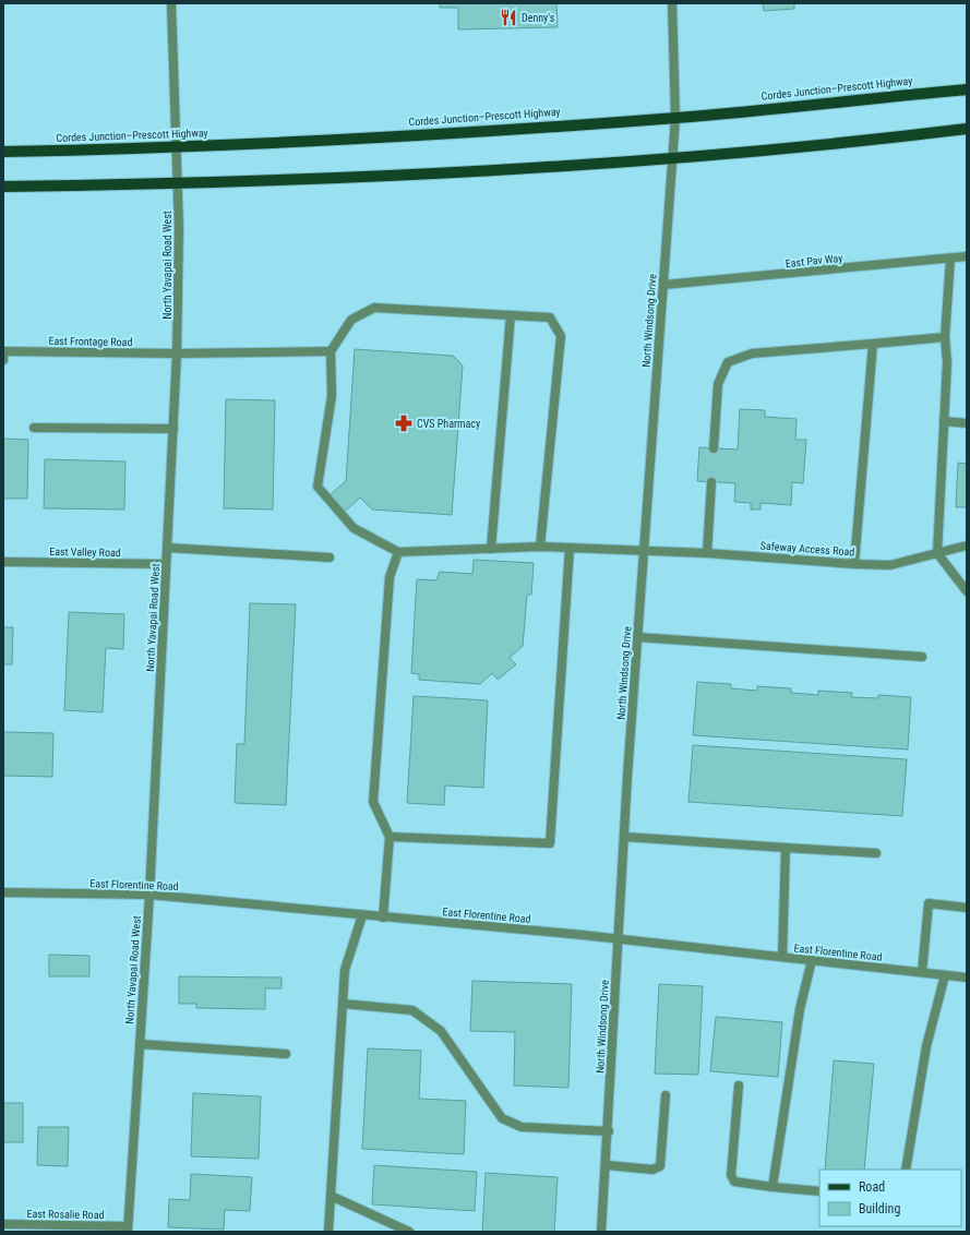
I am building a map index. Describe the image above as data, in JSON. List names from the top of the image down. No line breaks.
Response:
{"streets":{"main road":["Cordes Junction–Prescott Highway"],"street":["East Pav Way","North Yavapai Road West","North Windsong Drive","East Frontage Road","Safeway Access Road","East Valley Road","East Florentine Road","East Rosalie Road"]},"crossings":[["Cordes Junction–Prescott Highway","North Yavapai Road West"],["Cordes Junction–Prescott Highway","North Windsong Drive"],["East Pav Way","North Windsong Drive"],["North Yavapai Road West","East Frontage Road"],["North Yavapai Road West","East Valley Road"],["North Yavapai Road West","East Florentine Road"],["North Yavapai Road West","East Rosalie Road"],["North Windsong Drive","Safeway Access Road"],["North Windsong Drive","East Florentine Road"]],"places":{"restaurant":["Denny's"],"pharmacy":["CVS Pharmacy"]},"legend":["Road","Building"]}
